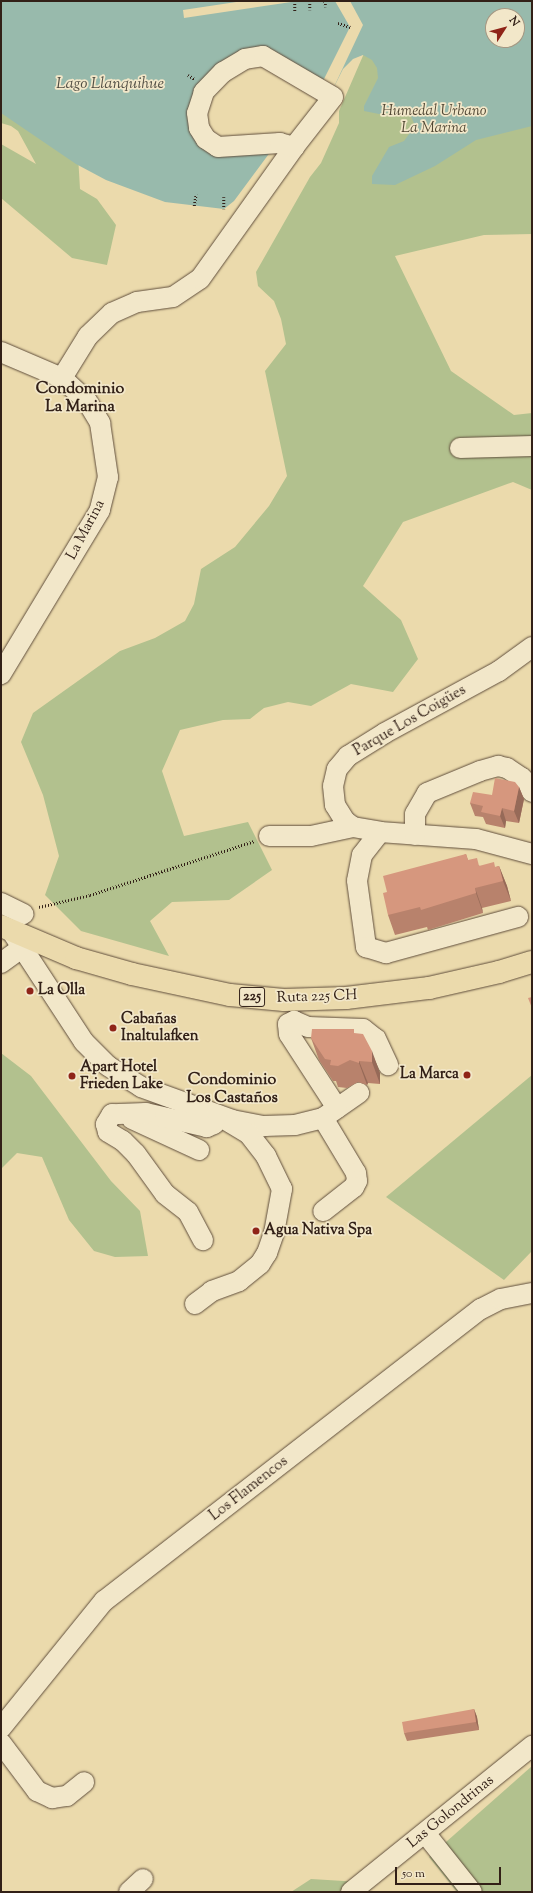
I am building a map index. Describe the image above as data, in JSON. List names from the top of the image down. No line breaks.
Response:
{"streets":{"main road":["225","Ruta 225 CH"],"street":["La Marina","Parque Los Coigües","Los Flamencos","Las Golondrinas"]},"districts":["Condominio La Marina","Condominio Los Castaños"],"water":["Lago Llanquihue"],"parks":["Humedal Urbano La Marina"],"places":["La Olla","Cabañas Inaltulafken","La Marca","Apart Hotel Frieden Lake","Agua Nativa Spa"],"scale_bar":"50 m","north":"top right"}
